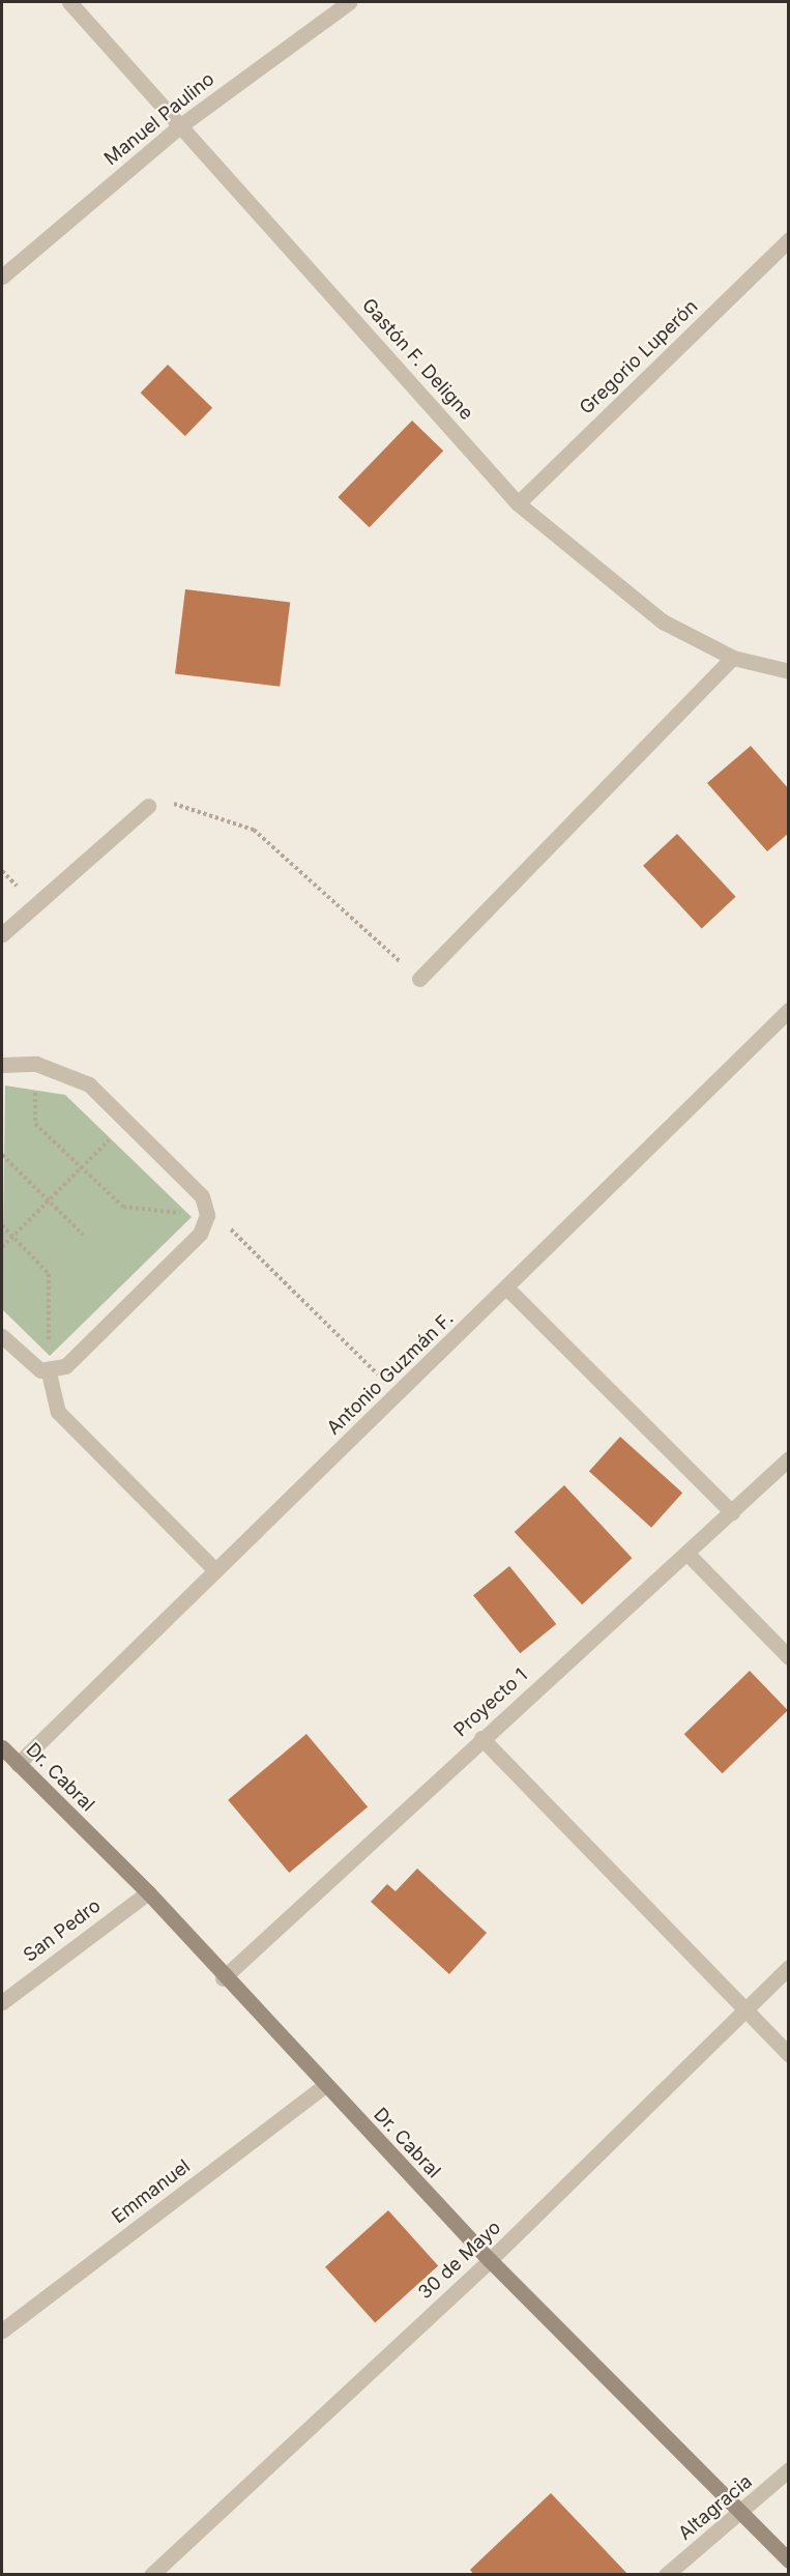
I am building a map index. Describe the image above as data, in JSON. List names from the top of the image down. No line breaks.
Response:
{"streets":{"street":["Manuel Paulino","Gregorio Luperón","Gastón F. Deligne","Antonio Guzmán F.","Proyecto 1","Dr. Cabral","San Pedro","Emmanuel","30 de Mayo","Altagracia"]},"crossings":[["Manuel Paulino","Gastón F. Deligne"],["Gregorio Luperón","Gastón F. Deligne"],["Antonio Guzmán F.","Dr. Cabral"],["Proyecto 1","Dr. Cabral"],["Dr. Cabral","San Pedro"],["Dr. Cabral","Emmanuel"],["Dr. Cabral","30 de Mayo"],["Dr. Cabral","Altagracia"]]}
